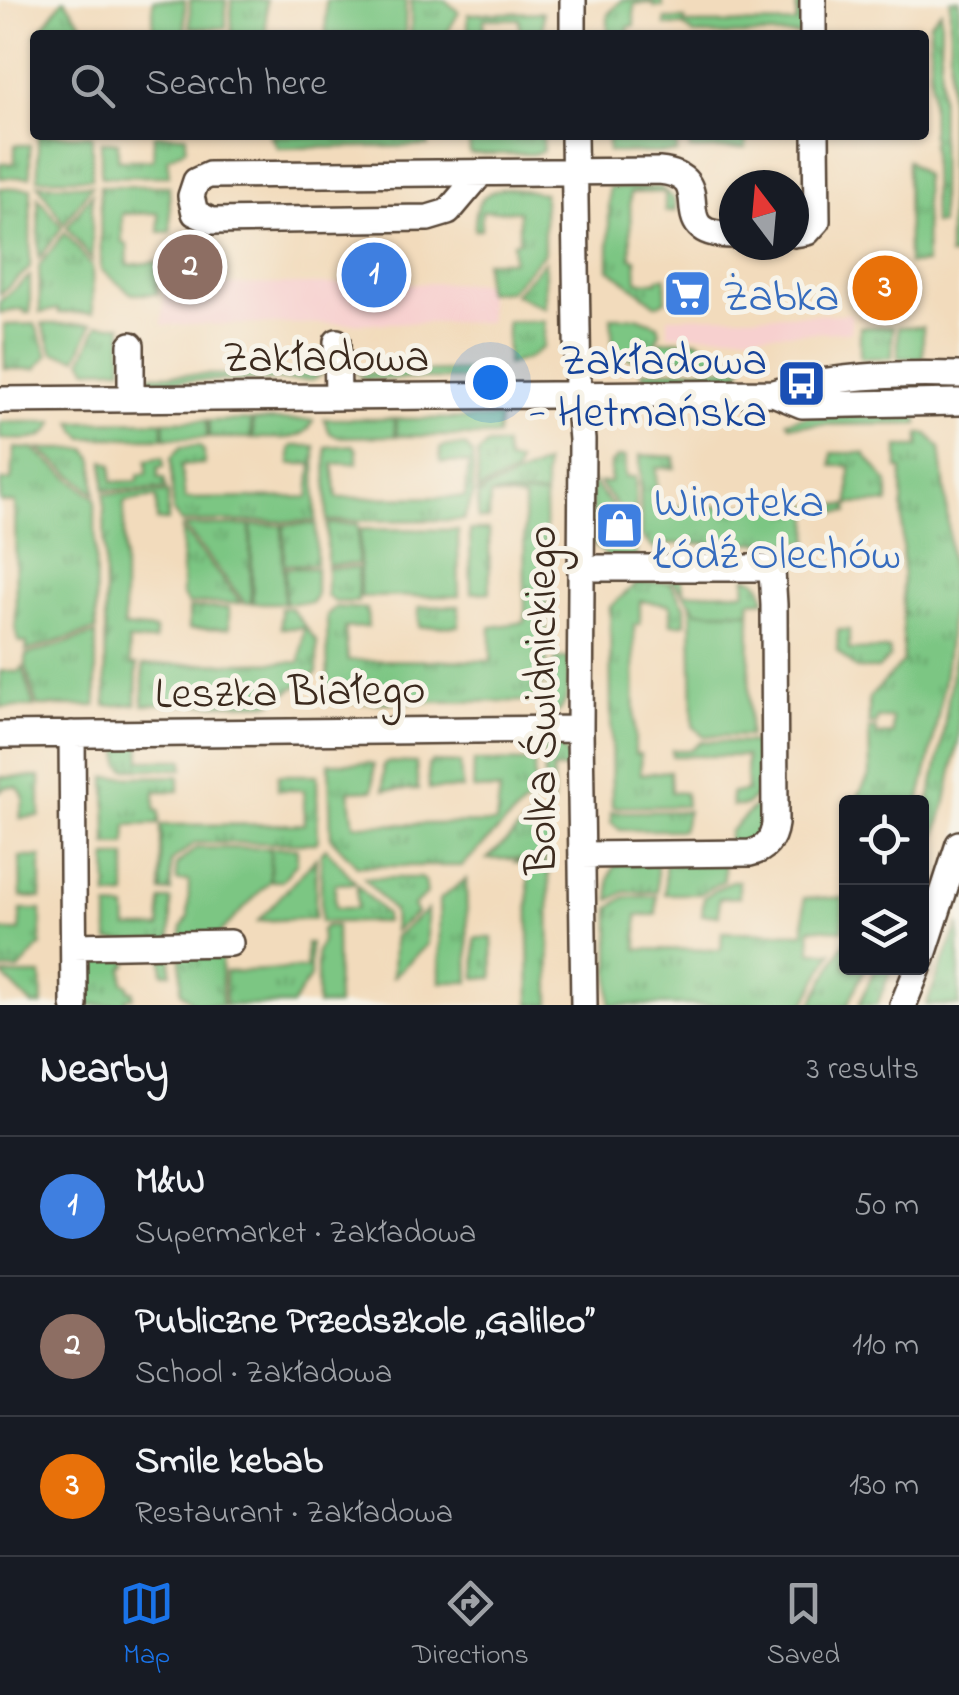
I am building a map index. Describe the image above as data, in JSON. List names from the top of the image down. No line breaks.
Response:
{"streets":{"street":["Zakładowa","Leszka Białego","Bolka Świdnickiego"]},"crossings":[["Zakładowa","Bolka Świdnickiego"],["Leszka Białego","Bolka Świdnickiego"]],"places":{"supermarket":["Żabka"],"bus stop":["Zakładowa - Hetmańska"],"shop":["Winoteka Łódź Olechów"]},"north":"top","page":{"search":"Search here","pins":["2","1","3"],"heading":["Nearby","3 results"],"list":[{"mark":"1","name":"M&W","note":"Supermarket · Zakładowa","value":"50 m"},{"mark":"2","name":"Publiczne Przedszkole „Galileo”","note":"School · Zakładowa","value":"110 m"},{"mark":"3","name":"Smile kebab","note":"Restaurant · Zakładowa","value":"130 m"}],"nav":["Map","Directions","Saved"]}}
